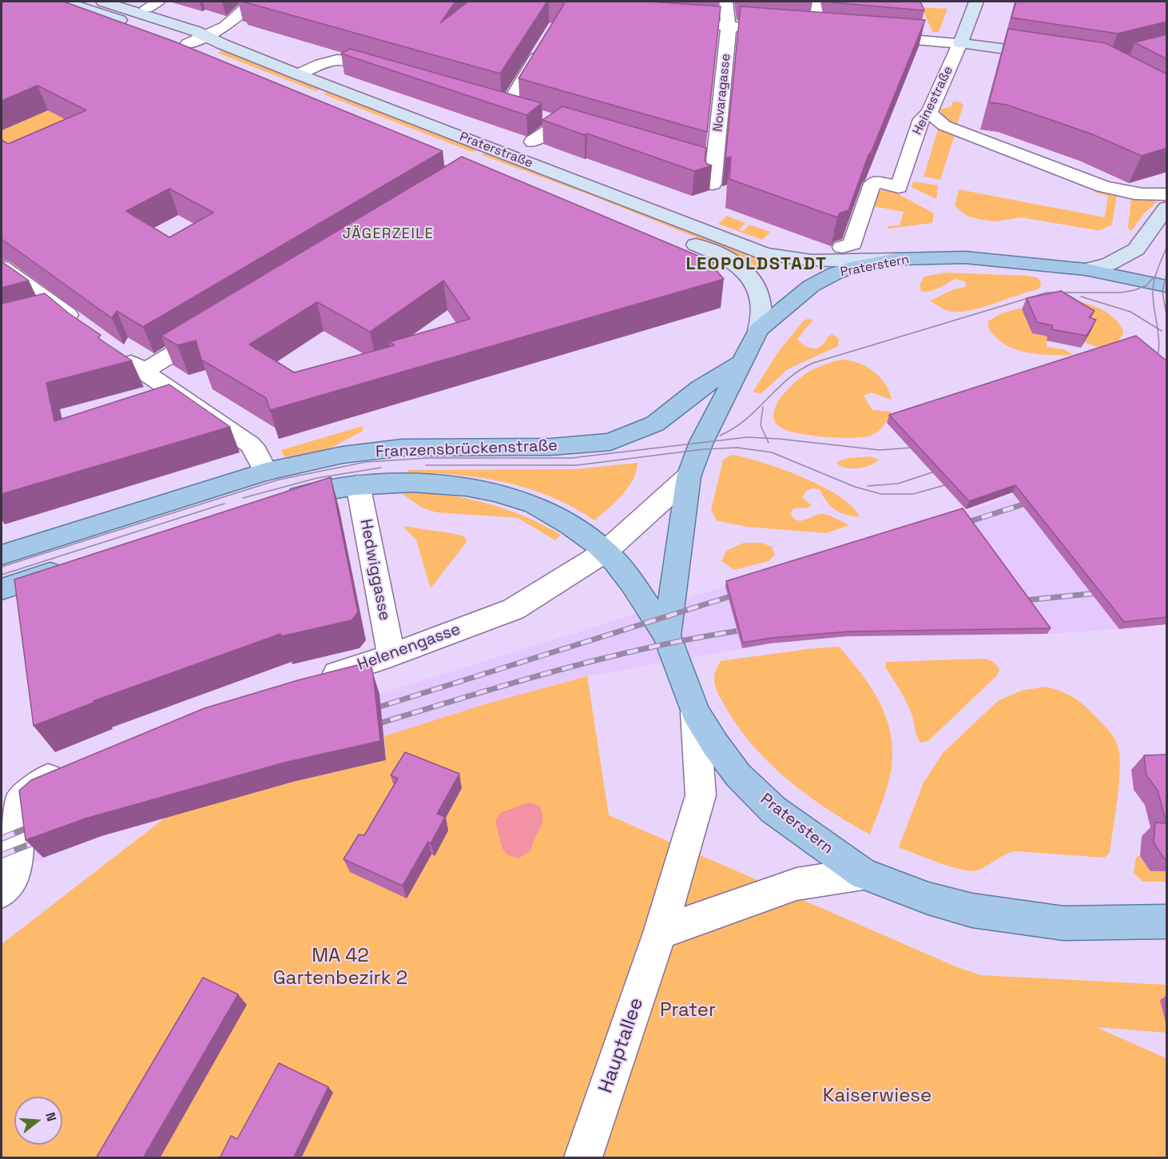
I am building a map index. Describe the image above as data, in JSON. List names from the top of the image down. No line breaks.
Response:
{"streets":{"main road":["Heinestraße","Praterstraße","Praterstern","Franzensbrückenstraße"],"street":["Novaragasse","Hedwiggasse","Helenengasse","Hauptallee"]},"crossings":[["Praterstraße","Praterstern"],["Praterstern","Franzensbrückenstraße"],["Praterstern","Helenengasse"],["Praterstern","Hauptallee"],["Franzensbrückenstraße","Hedwiggasse"],["Franzensbrückenstraße","Helenengasse"],["Hedwiggasse","Helenengasse"]],"districts":["JÄGERZEILE","LEOPOLDSTADT"],"parks":["MA 42 Gartenbezirk 2","Prater","Kaiserwiese"],"north":"right"}
